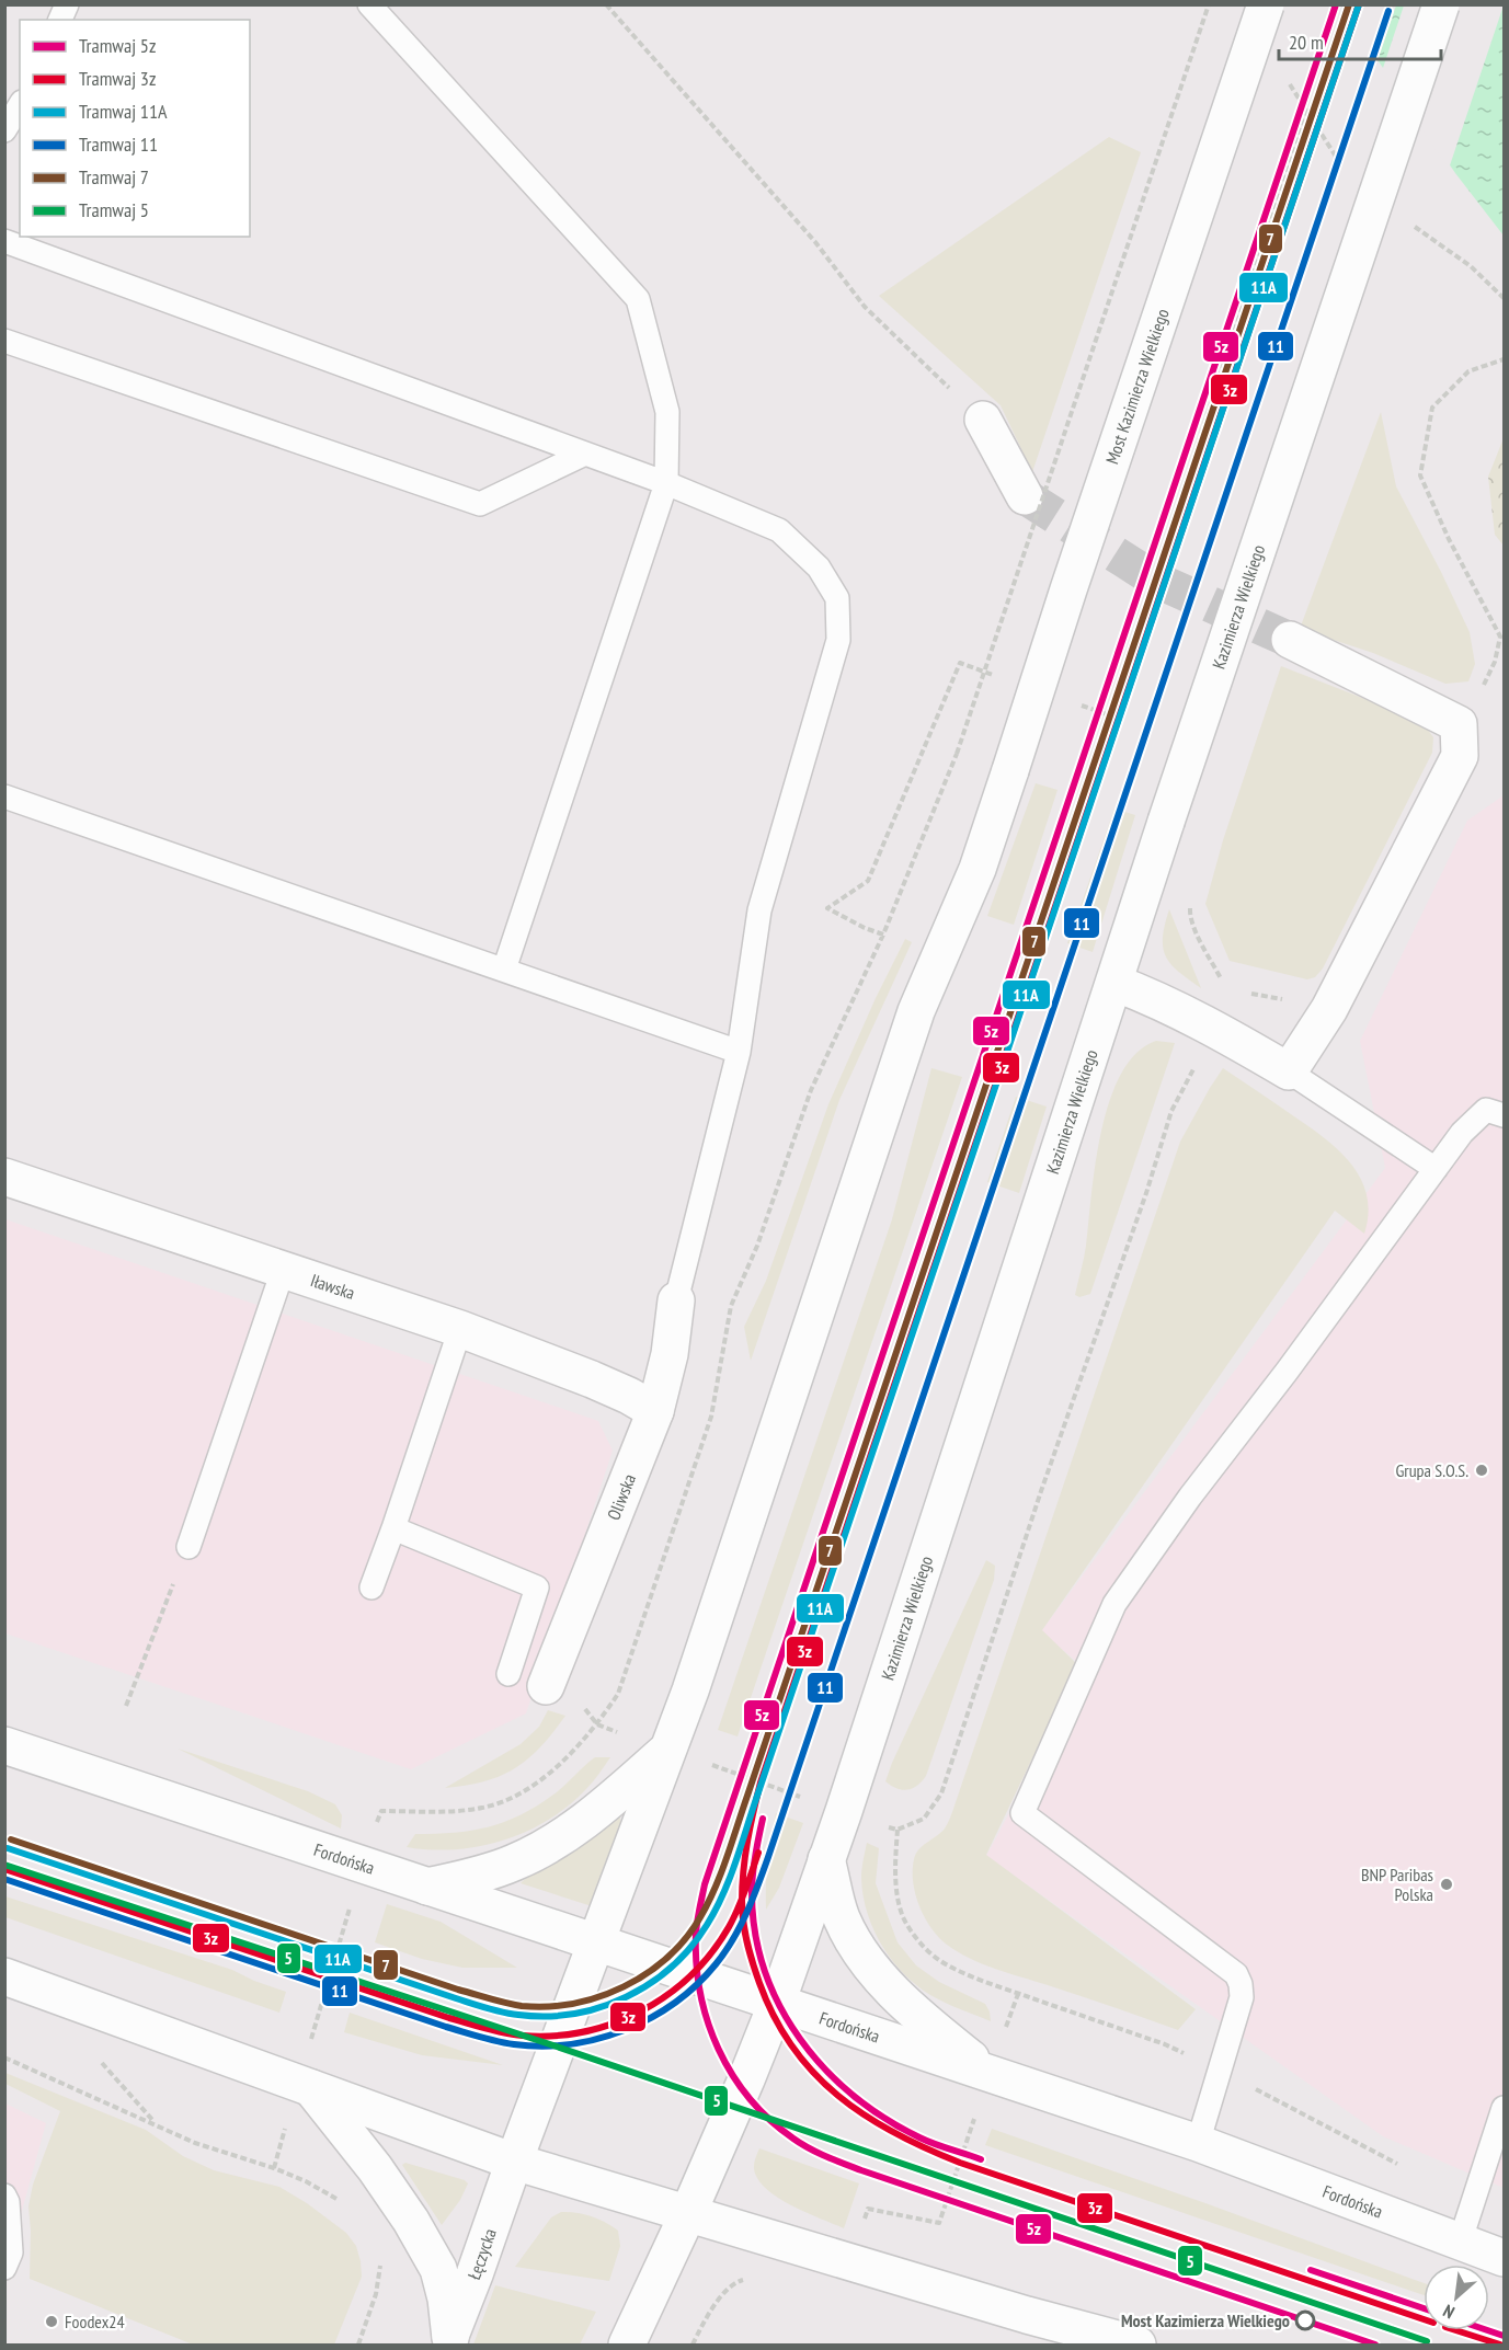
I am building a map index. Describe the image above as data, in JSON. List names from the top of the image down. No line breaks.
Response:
{"streets":{"main road":["Most Kazimierza Wielkiego","Kazimierza Wielkiego","Iławska","Oliwska","Fordońska","Łęczycka"]},"crossings":[["Kazimierza Wielkiego","Fordońska"],["Iławska","Oliwska"]],"places":["Grupa S.O.S.","BNP Paribas Polska","Most Kazimierza Wielkiego","Foodex24"],"lines":["tram line 5z","tram line 3z","tram line 11A","tram line 7","tram line 11","tram line 5"],"legend":["Tramwaj 5z","Tramwaj 3z","Tramwaj 11A","Tramwaj 11","Tramwaj 7","Tramwaj 5"],"scale_bar":"20 m","north":"bottom left"}
